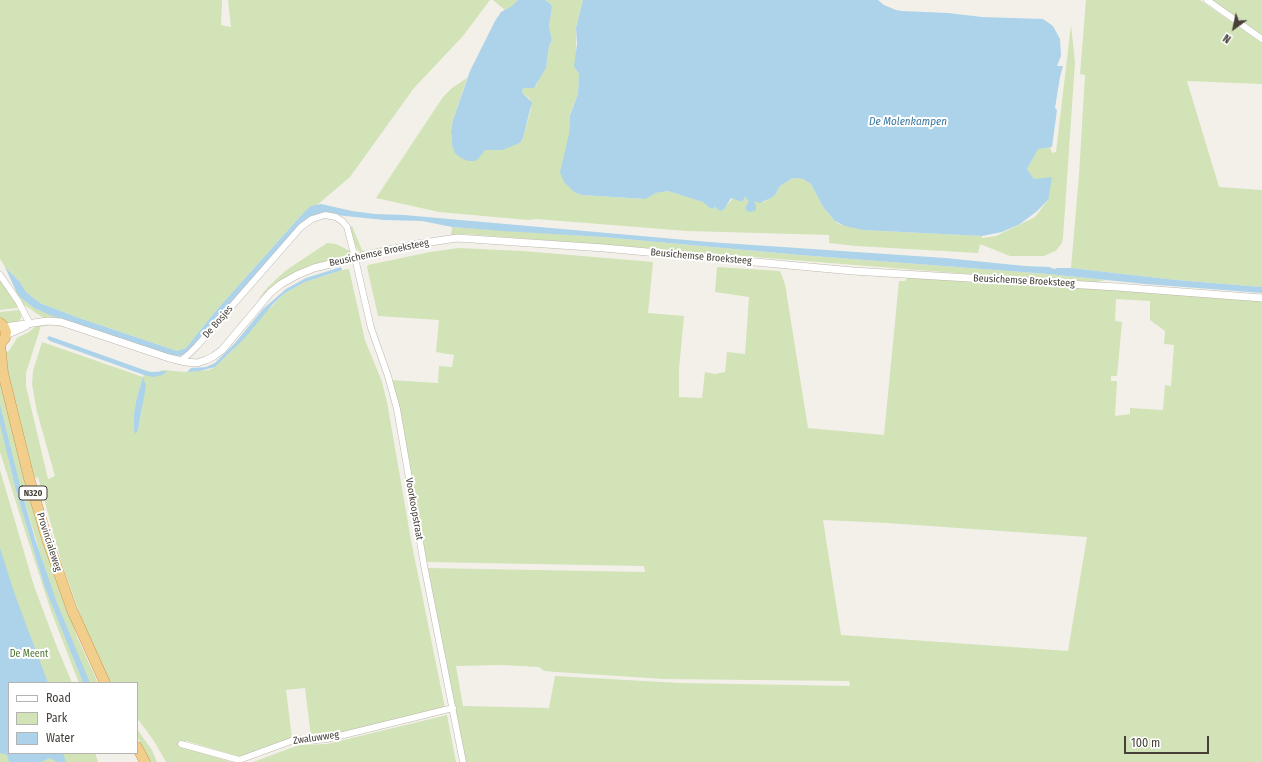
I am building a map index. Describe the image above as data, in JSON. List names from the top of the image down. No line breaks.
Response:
{"streets":{"highway":["N320","Provincialeweg"],"street":["Beusichemse Broeksteeg","De Bosjes","Voorkoopstraat","Zwaluwweg"]},"crossings":[["Beusichemse Broeksteeg","De Bosjes"],["Beusichemse Broeksteeg","Voorkoopstraat"],["De Bosjes","Voorkoopstraat"],["N320","Provincialeweg"],["Voorkoopstraat","Zwaluwweg"]],"water":["De Molenkampen"],"parks":["De Meent"],"legend":["Road","Park","Water"],"scale_bar":"100 m","north":"bottom left"}
